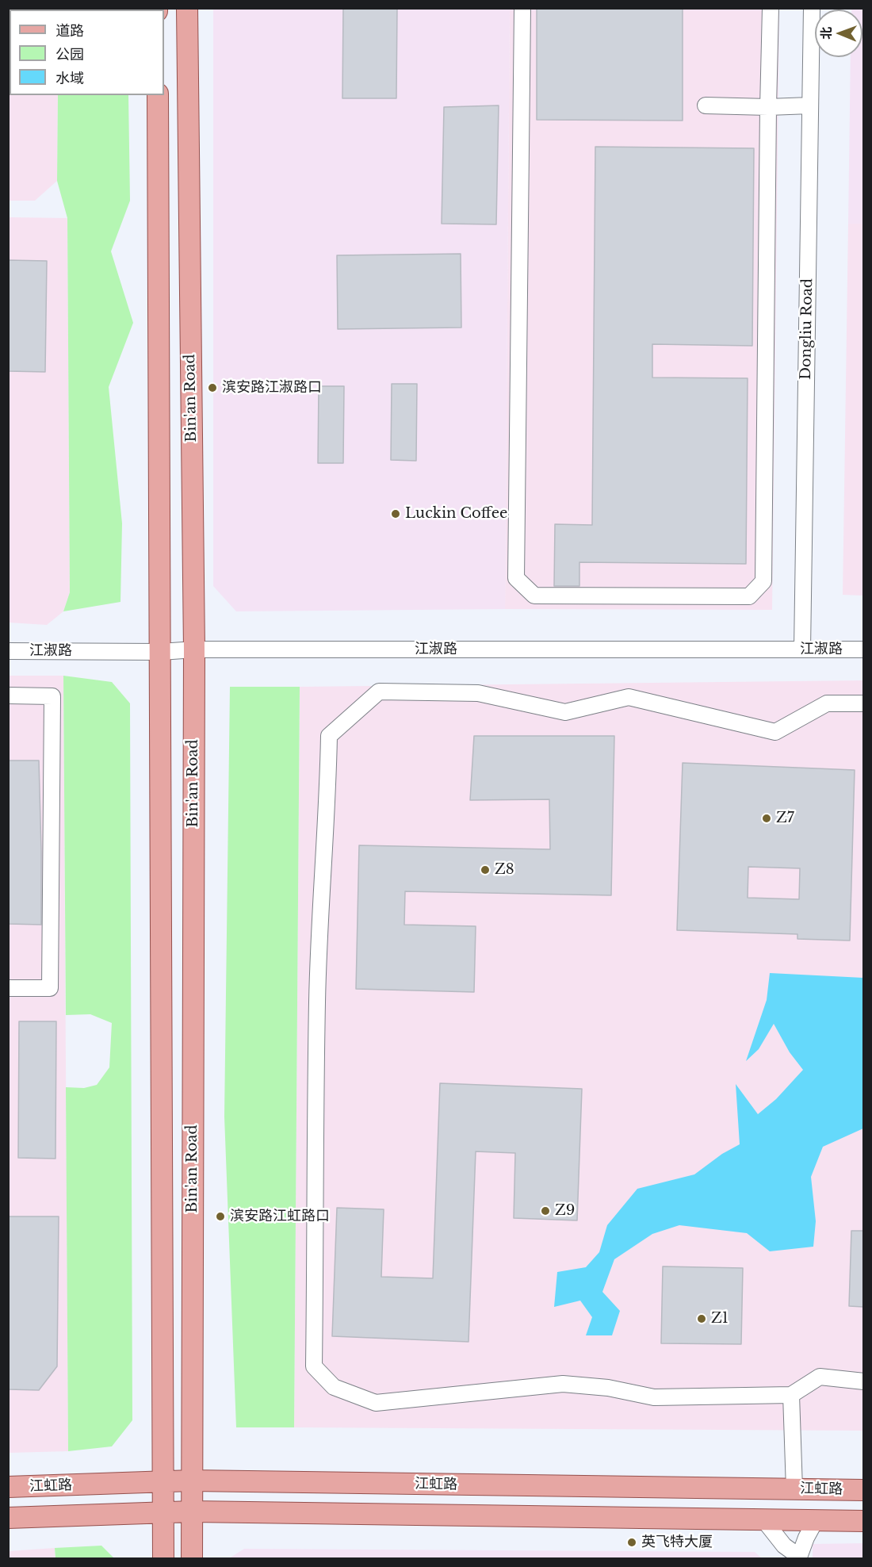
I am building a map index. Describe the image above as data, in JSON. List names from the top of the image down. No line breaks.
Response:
{"streets":{"main road":["Bin'an Road","江虹路"],"street":["Dongliu Road","江淑路"]},"crossings":[["Dongliu Road","江淑路"],["Bin'an Road","江淑路"],["Bin'an Road","江虹路"]],"places":["滨安路江淑路口","Luckin Coffee","Z7","Z8","Z9","滨安路江虹路口","Z1","英飞特大厦"],"legend":["道路","公园","水域"],"north":"left"}
